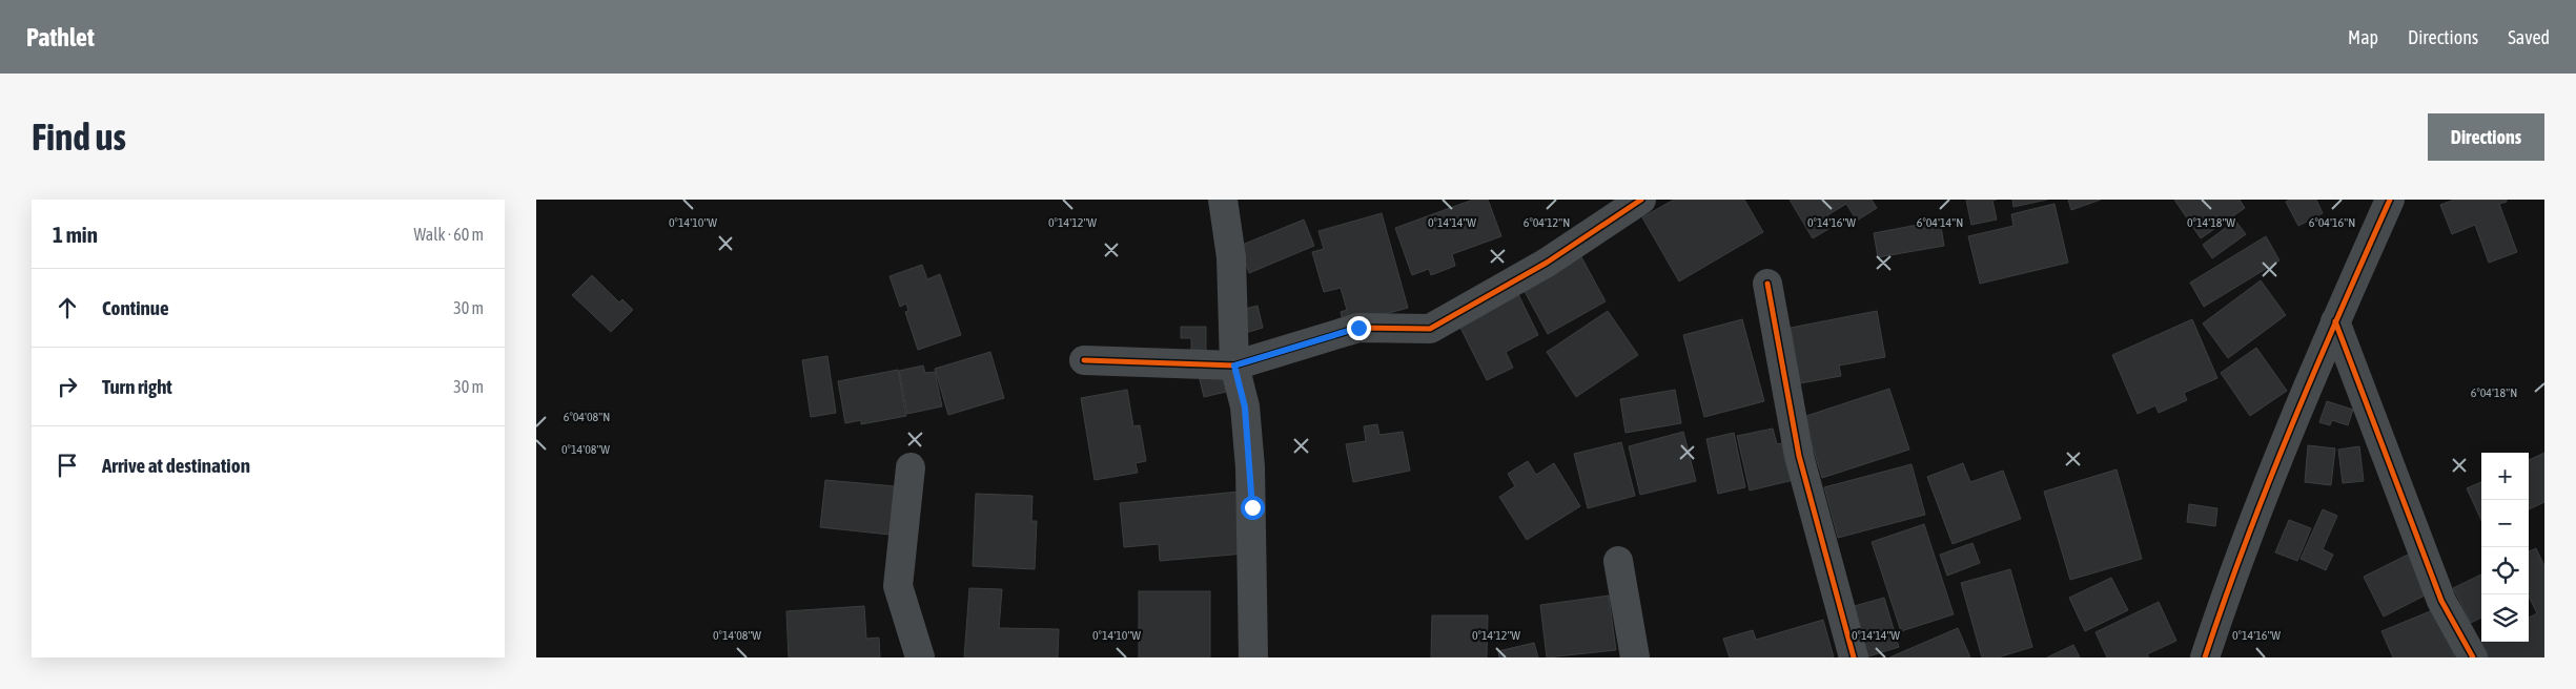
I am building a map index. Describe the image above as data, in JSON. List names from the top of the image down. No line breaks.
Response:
{"page":{"header":"Pathlet","nav":["Map","Directions","Saved"],"buttons":"Directions","title":"Find us","heading":["1 min","Walk · 60 m"],"list":[["Continue","30 m"],["Turn right","30 m"],"Arrive at destination"],"map_buttons":["+","−"]},"coordinates":["6°04'12\"N","6°04'14\"N","6°04'16\"N","0°14'10\"W","0°14'12\"W","0°14'14\"W","0°14'16\"W","0°14'18\"W","6°04'18\"N","6°04'08\"N","0°14'08\"W"]}
